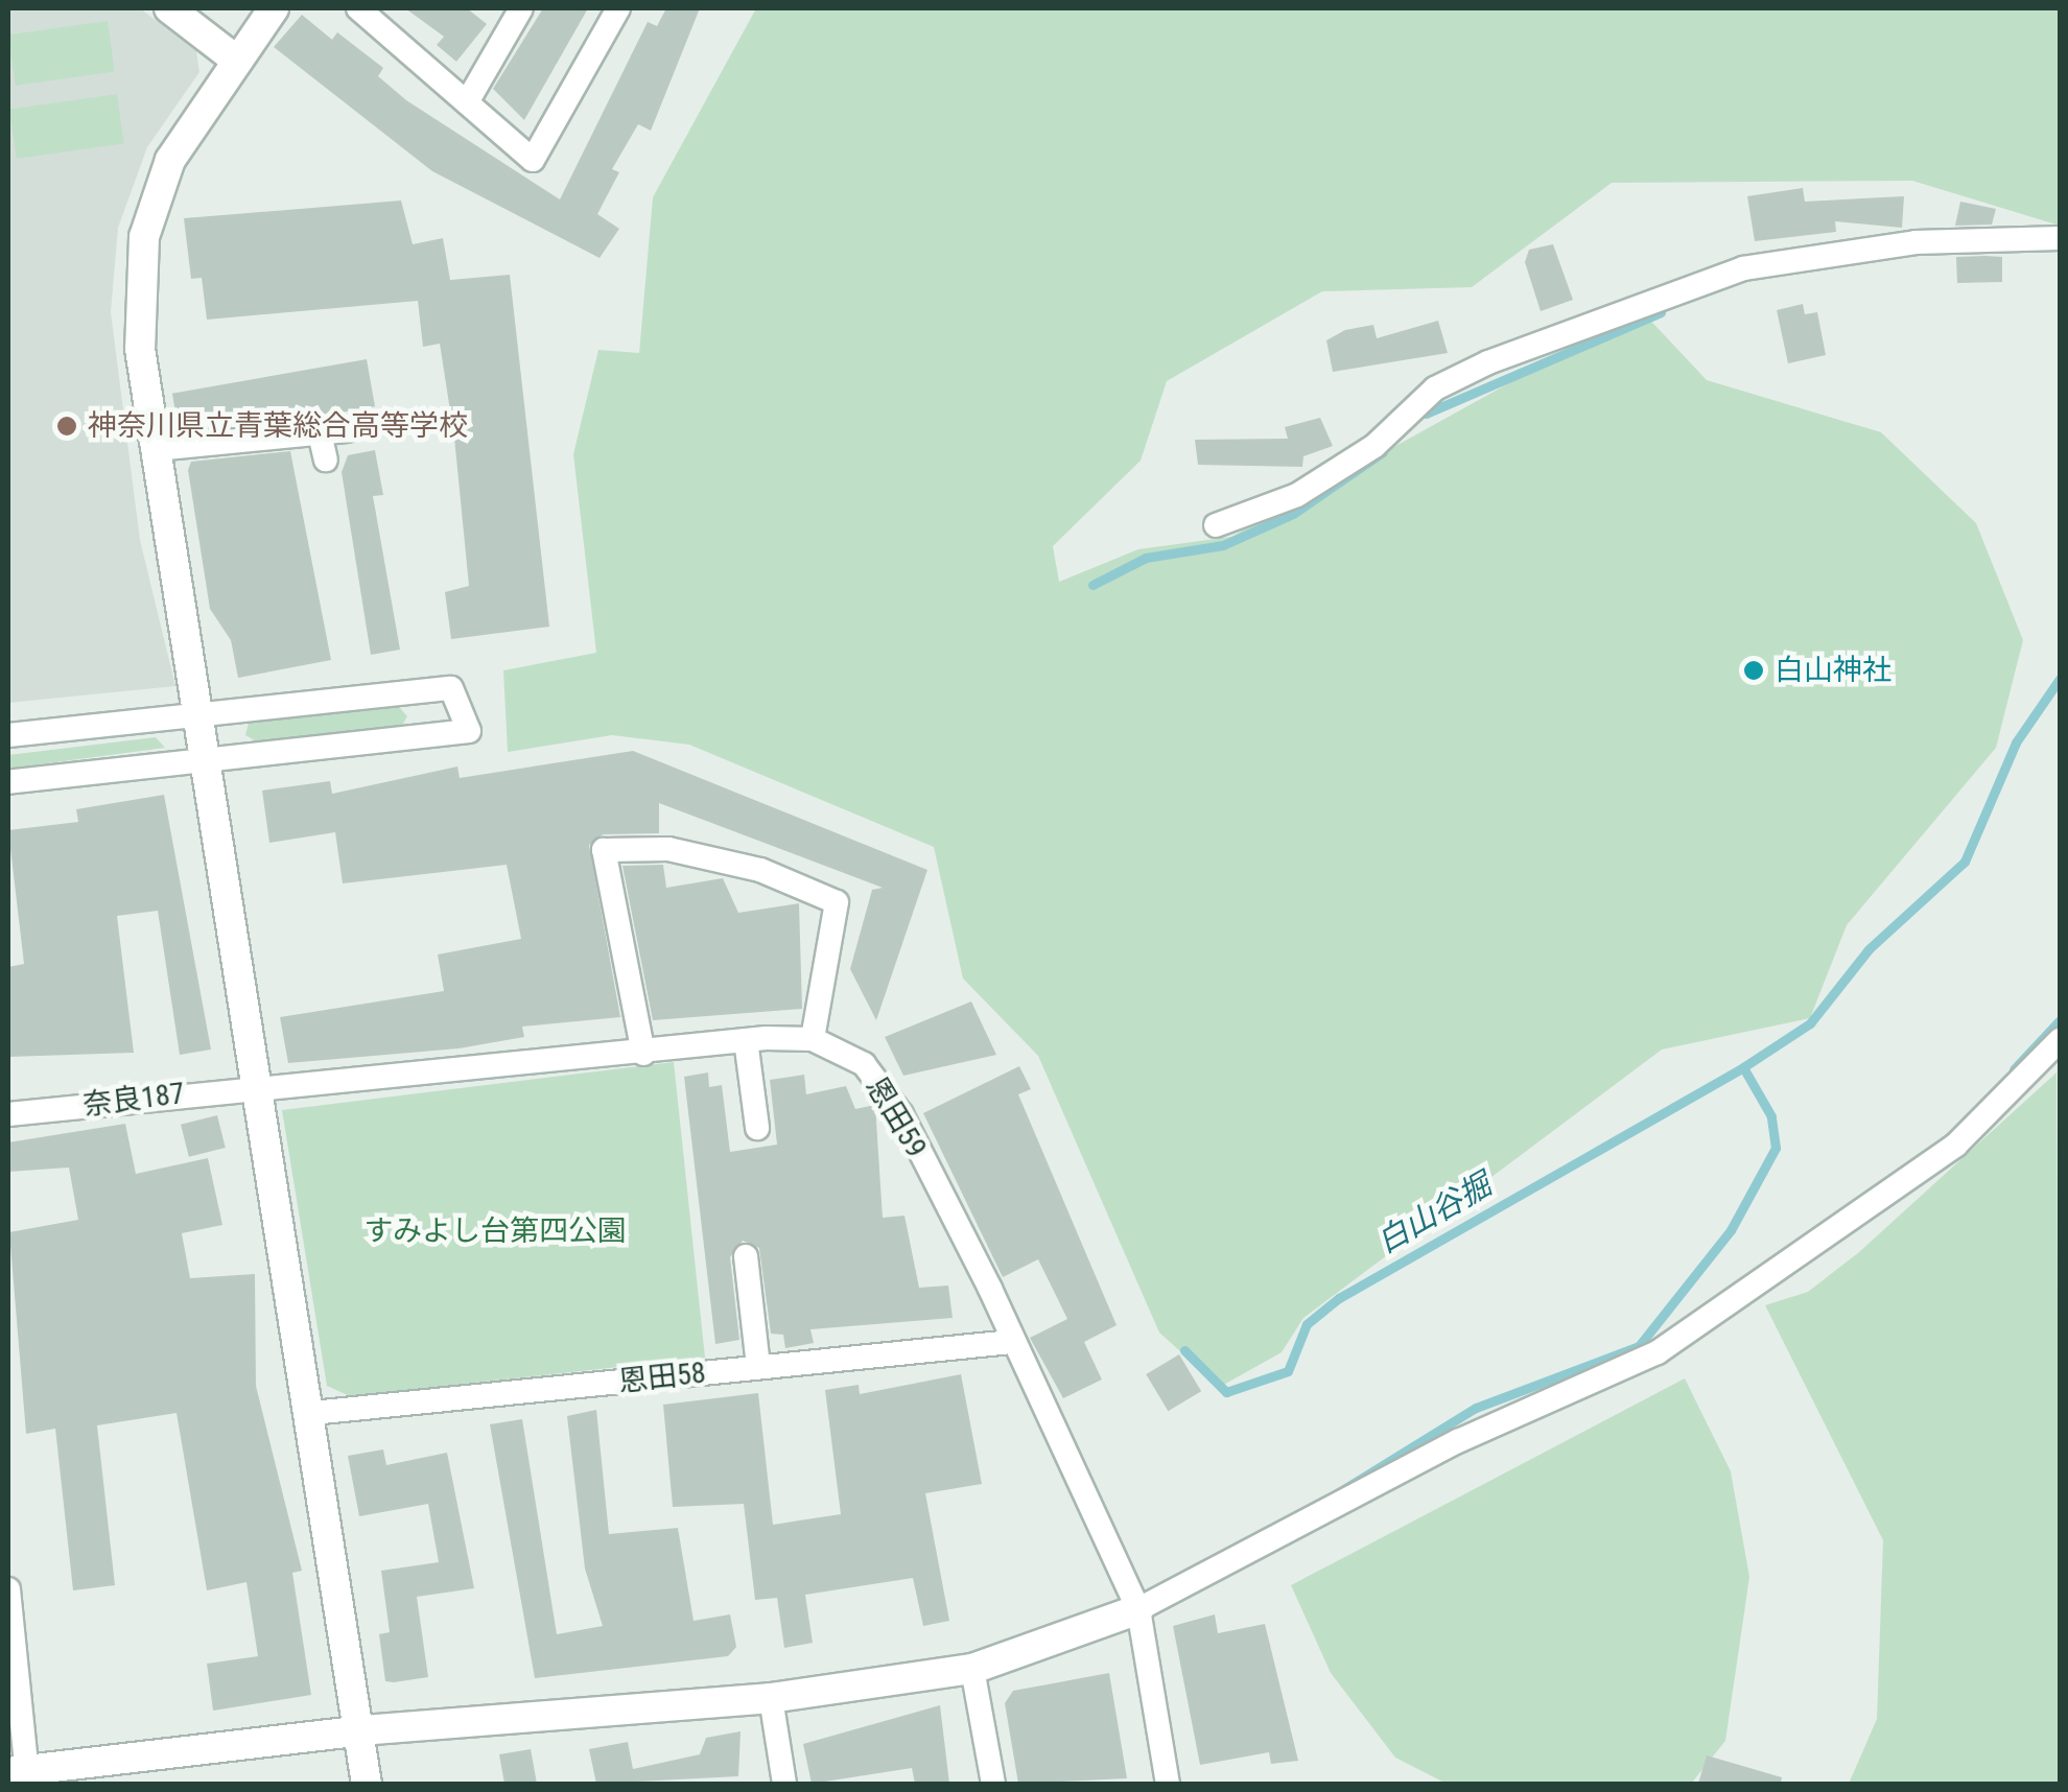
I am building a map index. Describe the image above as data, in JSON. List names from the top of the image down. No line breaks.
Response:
{"streets":{"street":["奈良187","恩田59","恩田58"]},"crossings":[["奈良187","恩田59"],["恩田59","恩田58"]],"water":["白山谷掘"],"parks":["すみよし台第四公園"],"places":["神奈川県立青葉総合高等学校","白山神社"]}
